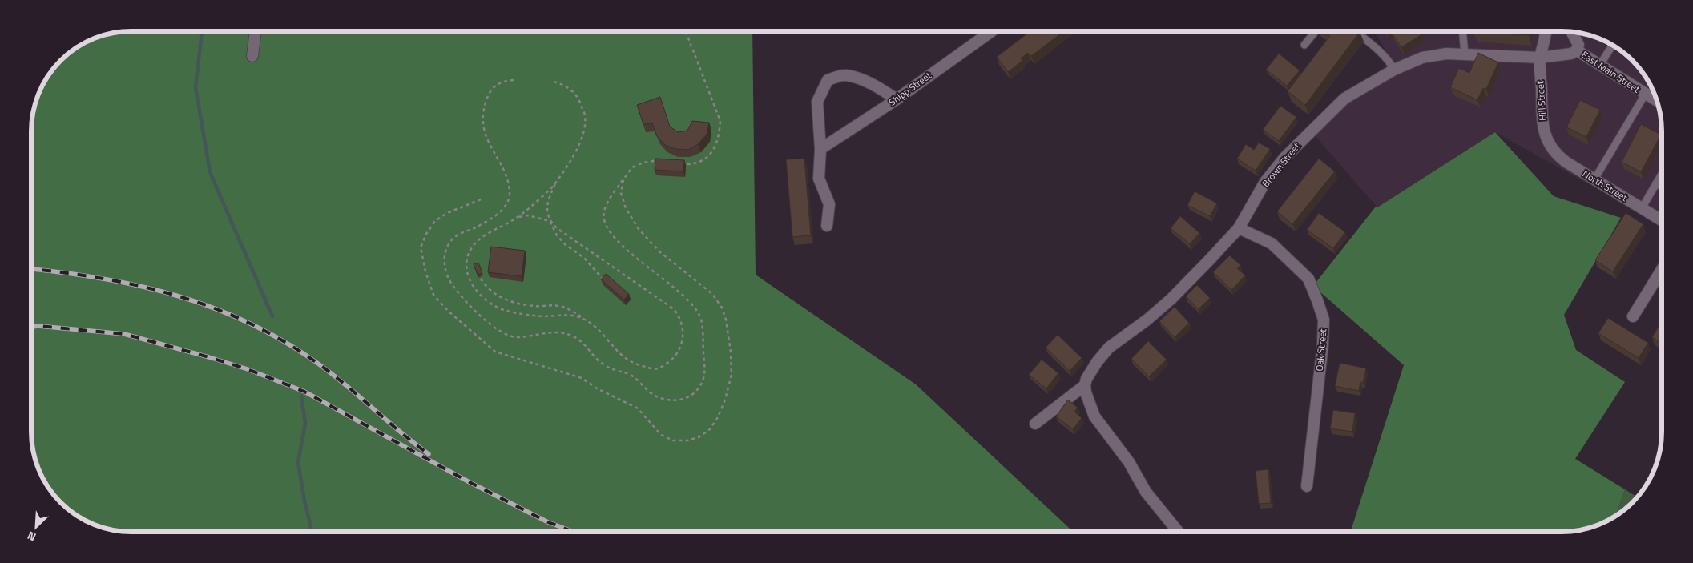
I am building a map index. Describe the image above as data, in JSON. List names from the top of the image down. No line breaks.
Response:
{"streets":{"street":["East Main Street","Shipp Street","Hill Street","Brown Street","North Street","Oak Street"]},"crossings":[["East Main Street","Hill Street"],["East Main Street","Brown Street"],["Hill Street","Brown Street"],["Hill Street","North Street"],["Brown Street","Oak Street"]],"north":"bottom left"}
